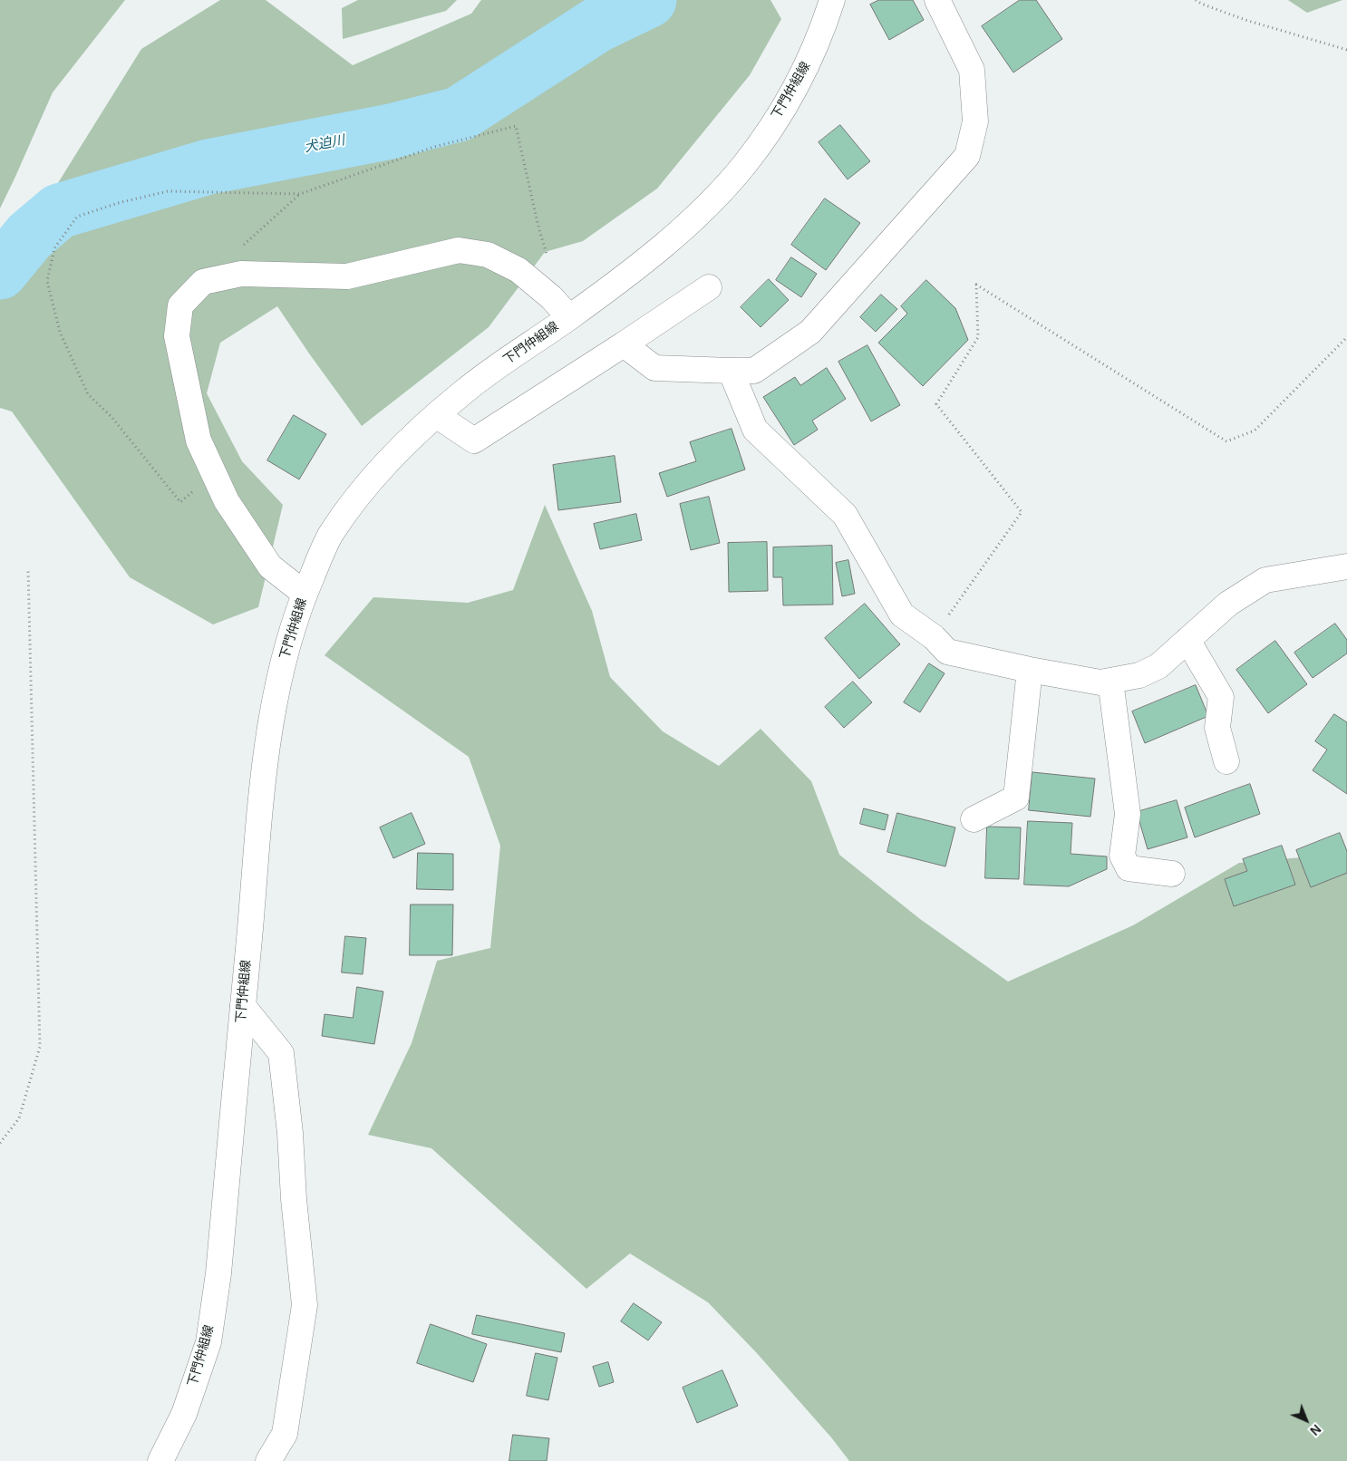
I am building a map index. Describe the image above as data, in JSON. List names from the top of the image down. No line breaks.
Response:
{"streets":{"street":["下門仲組線"]},"water":["犬迫川"],"north":"bottom right"}
